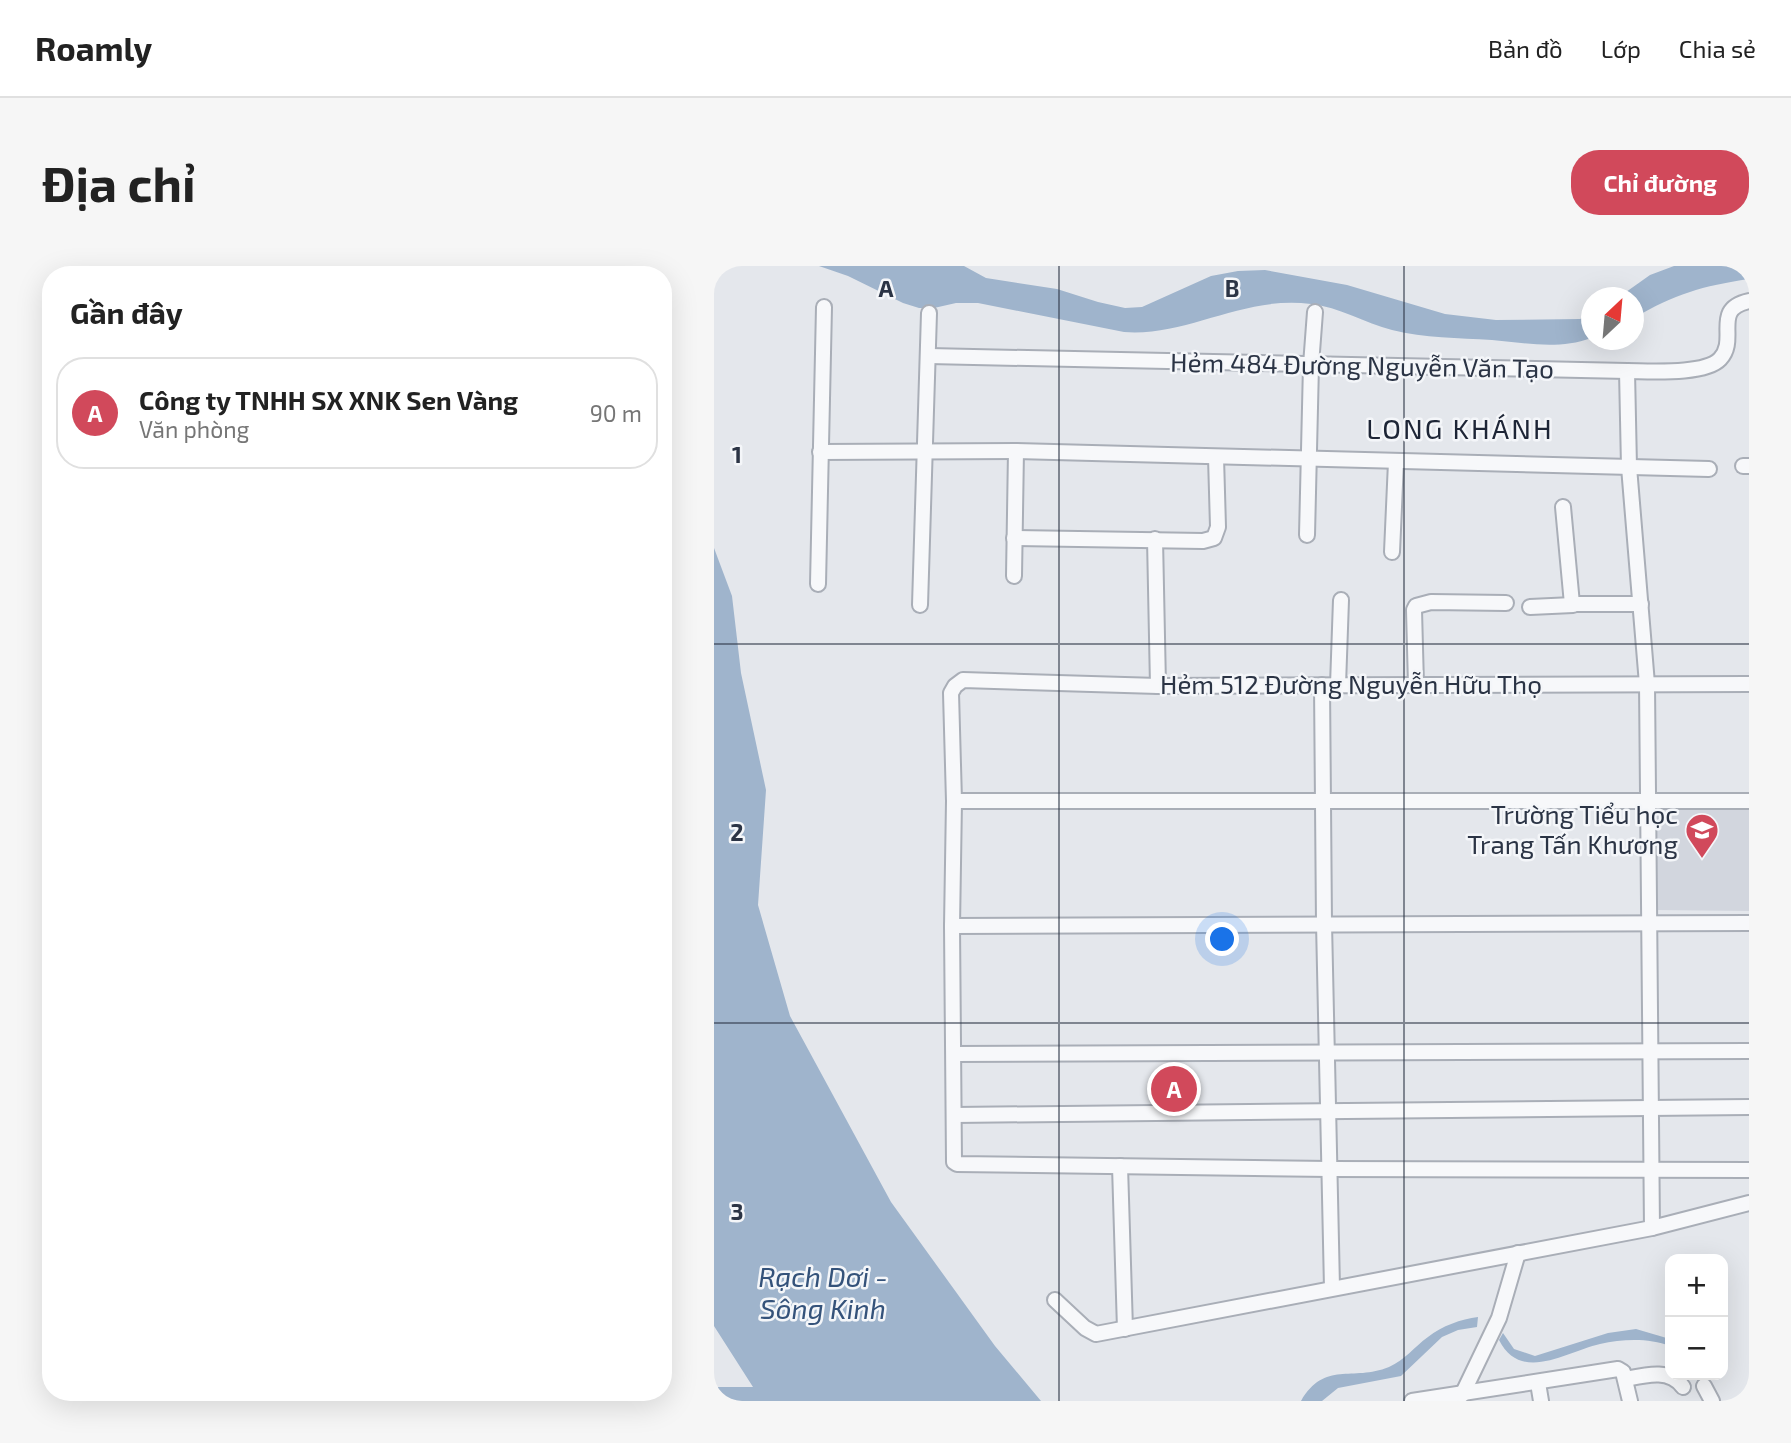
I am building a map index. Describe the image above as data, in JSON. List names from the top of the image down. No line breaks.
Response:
{"streets":{"street":["Hẻm 484 Đường Nguyễn Văn Tạo","Hẻm 512 Đường Nguyễn Hữu Thọ"]},"districts":["LONG KHÁNH"],"water":["Rạch Dơi - Sông Kinh"],"places":{"school or university":["Trường Tiểu học Trang Tấn Khương"]},"north":"top right","page":{"header":"Roamly","nav":["Bản đồ","Lớp","Chia sẻ"],"buttons":"Chỉ đường","title":"Địa chỉ","heading":"Gần đây","list":[{"mark":"A","name":"Công ty TNHH SX XNK Sen Vàng","note":"Văn phòng","value":"90 m"}],"pins":"A","map_buttons":["+","−"]},"grid":{"columns":["A","B"],"rows":["1","2","3"]}}
